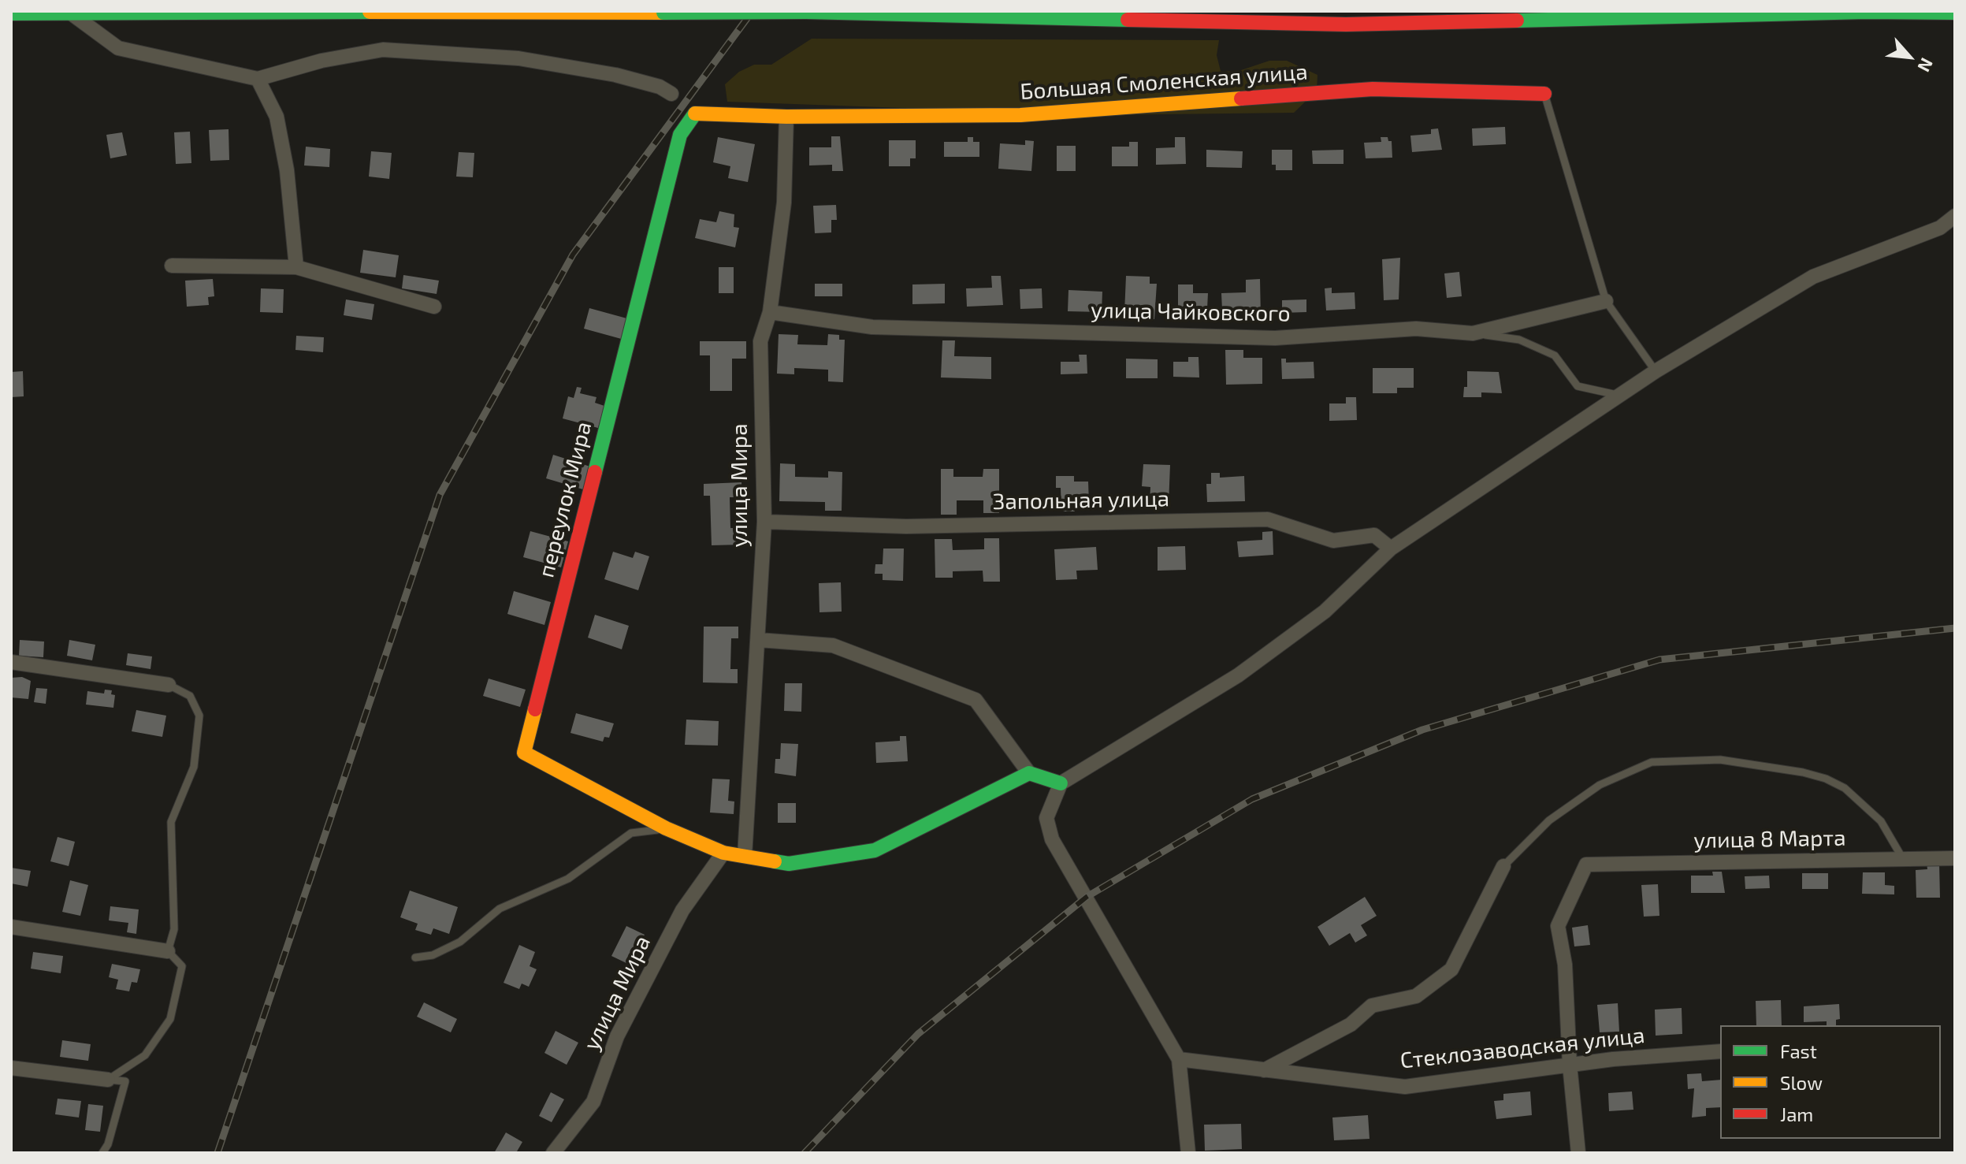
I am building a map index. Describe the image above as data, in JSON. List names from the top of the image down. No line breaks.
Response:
{"streets":{"street":["Большая Смоленская улица","улица Чайковского","улица Мира","переулок Мира","Запольная улица","улица 8 Марта","Стеклозаводская улица"]},"crossings":[["Большая Смоленская улица","улица Мира"],["Большая Смоленская улица","переулок Мира"],["улица Чайковского","улица Мира"],["улица Мира","переулок Мира"],["улица Мира","Запольная улица"],["улица 8 Марта","Стеклозаводская улица"]],"legend":["Fast","Slow","Jam"],"north":"bottom right"}
